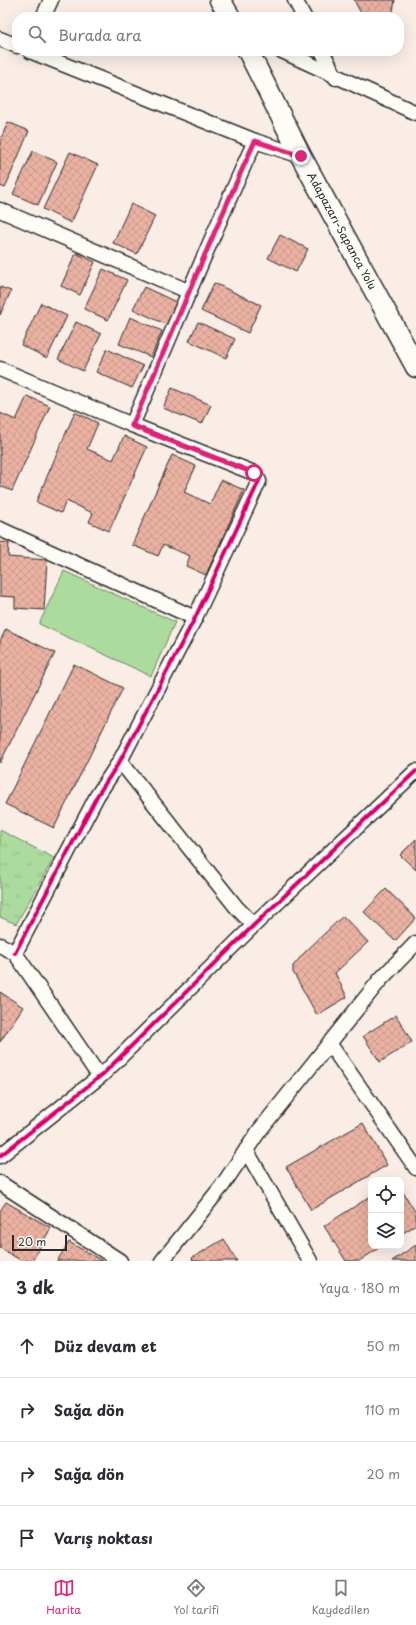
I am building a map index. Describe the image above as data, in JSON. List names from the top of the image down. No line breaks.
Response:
{"streets":{"main road":["Adapazarı-Sapanca Yolu"]},"scale_bar":"20 m","page":{"search":"Burada ara","scale":"20 m","heading":["3 dk","Yaya · 180 m"],"list":[["Düz devam et","50 m"],["Sağa dön","110 m"],["Sağa dön","20 m"],"Varış noktası"],"nav":["Harita","Yol tarifi","Kaydedilen"]}}
